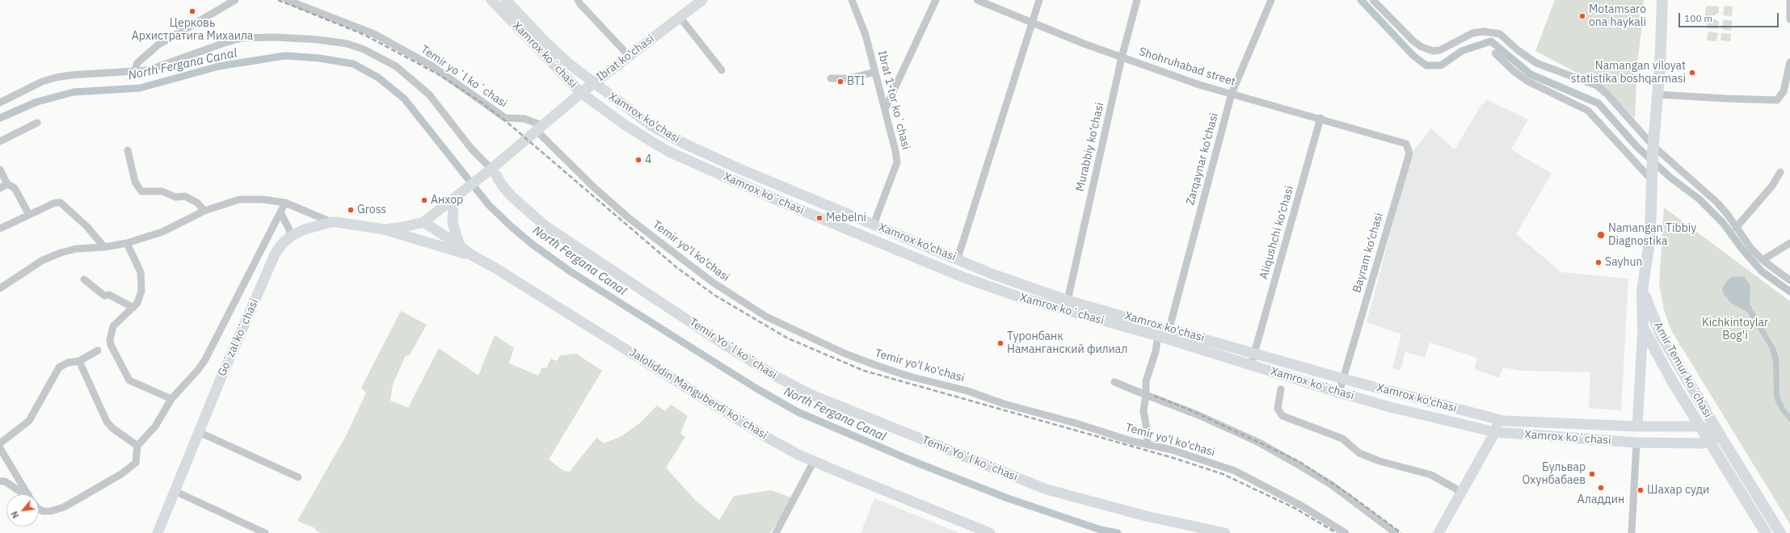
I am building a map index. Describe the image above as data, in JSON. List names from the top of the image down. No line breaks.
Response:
{"streets":{"main road":["Xamrox koʻchasi","Ibrat ko'chasi","Xamrox ko'chasi","Goʻzal koʻchasi","Temir Yoʻl koʻchasi","Amir Temur koʻchasi","Jaloliddin Manguberdi koʻchasi"],"street":["Shohruhabad street","Temir yoʻl koʻchasi","Ibrat 1-tor koʻchasi","Murabbiy ko‘chasi","Zarqaynar ko‘chasi","Aliqushchi ko‘chasi","Temir yo'l ko'chasi","Bayram ko‘chasi"]},"crossings":[["Xamrox koʻchasi","Ibrat ko'chasi"],["Xamrox koʻchasi","Xamrox ko'chasi"],["Xamrox koʻchasi","Aliqushchi ko‘chasi"],["Xamrox koʻchasi","Amir Temur koʻchasi"],["Ibrat ko'chasi","Temir yoʻl koʻchasi"],["Ibrat ko'chasi","Xamrox ko'chasi"],["Ibrat ko'chasi","Temir yo'l ko'chasi"],["Ibrat ko'chasi","Temir Yoʻl koʻchasi"],["Ibrat ko'chasi","Jaloliddin Manguberdi koʻchasi"],["Shohruhabad street","Murabbiy ko‘chasi"],["Shohruhabad street","Zarqaynar ko‘chasi"],["Shohruhabad street","Aliqushchi ko‘chasi"],["Shohruhabad street","Bayram ko‘chasi"],["Temir yoʻl koʻchasi","Temir yo'l ko'chasi"],["Ibrat 1-tor koʻchasi","Xamrox ko'chasi"],["Xamrox ko'chasi","Murabbiy ko‘chasi"],["Xamrox ko'chasi","Zarqaynar ko‘chasi"],["Xamrox ko'chasi","Aliqushchi ko‘chasi"],["Xamrox ko'chasi","Bayram ko‘chasi"],["Xamrox ko'chasi","Amir Temur koʻchasi"]],"water":["North Fergana Canal"],"parks":["Kichkintoylar Bog'i"],"places":["Церковь Архистратига Михаила","Motamsaro ona haykali","Namangan viloyat statistika boshqarmasi","BTI","4","Анхор","Gross","Mebelni","Namangan Tibbiy Diagnostika","Sayhun","Туронбанк Наманганский филиал","Бульвар Охунбабаев","Аладдин","Шахар суди"],"scale_bar":"100 m","north":"bottom left"}
